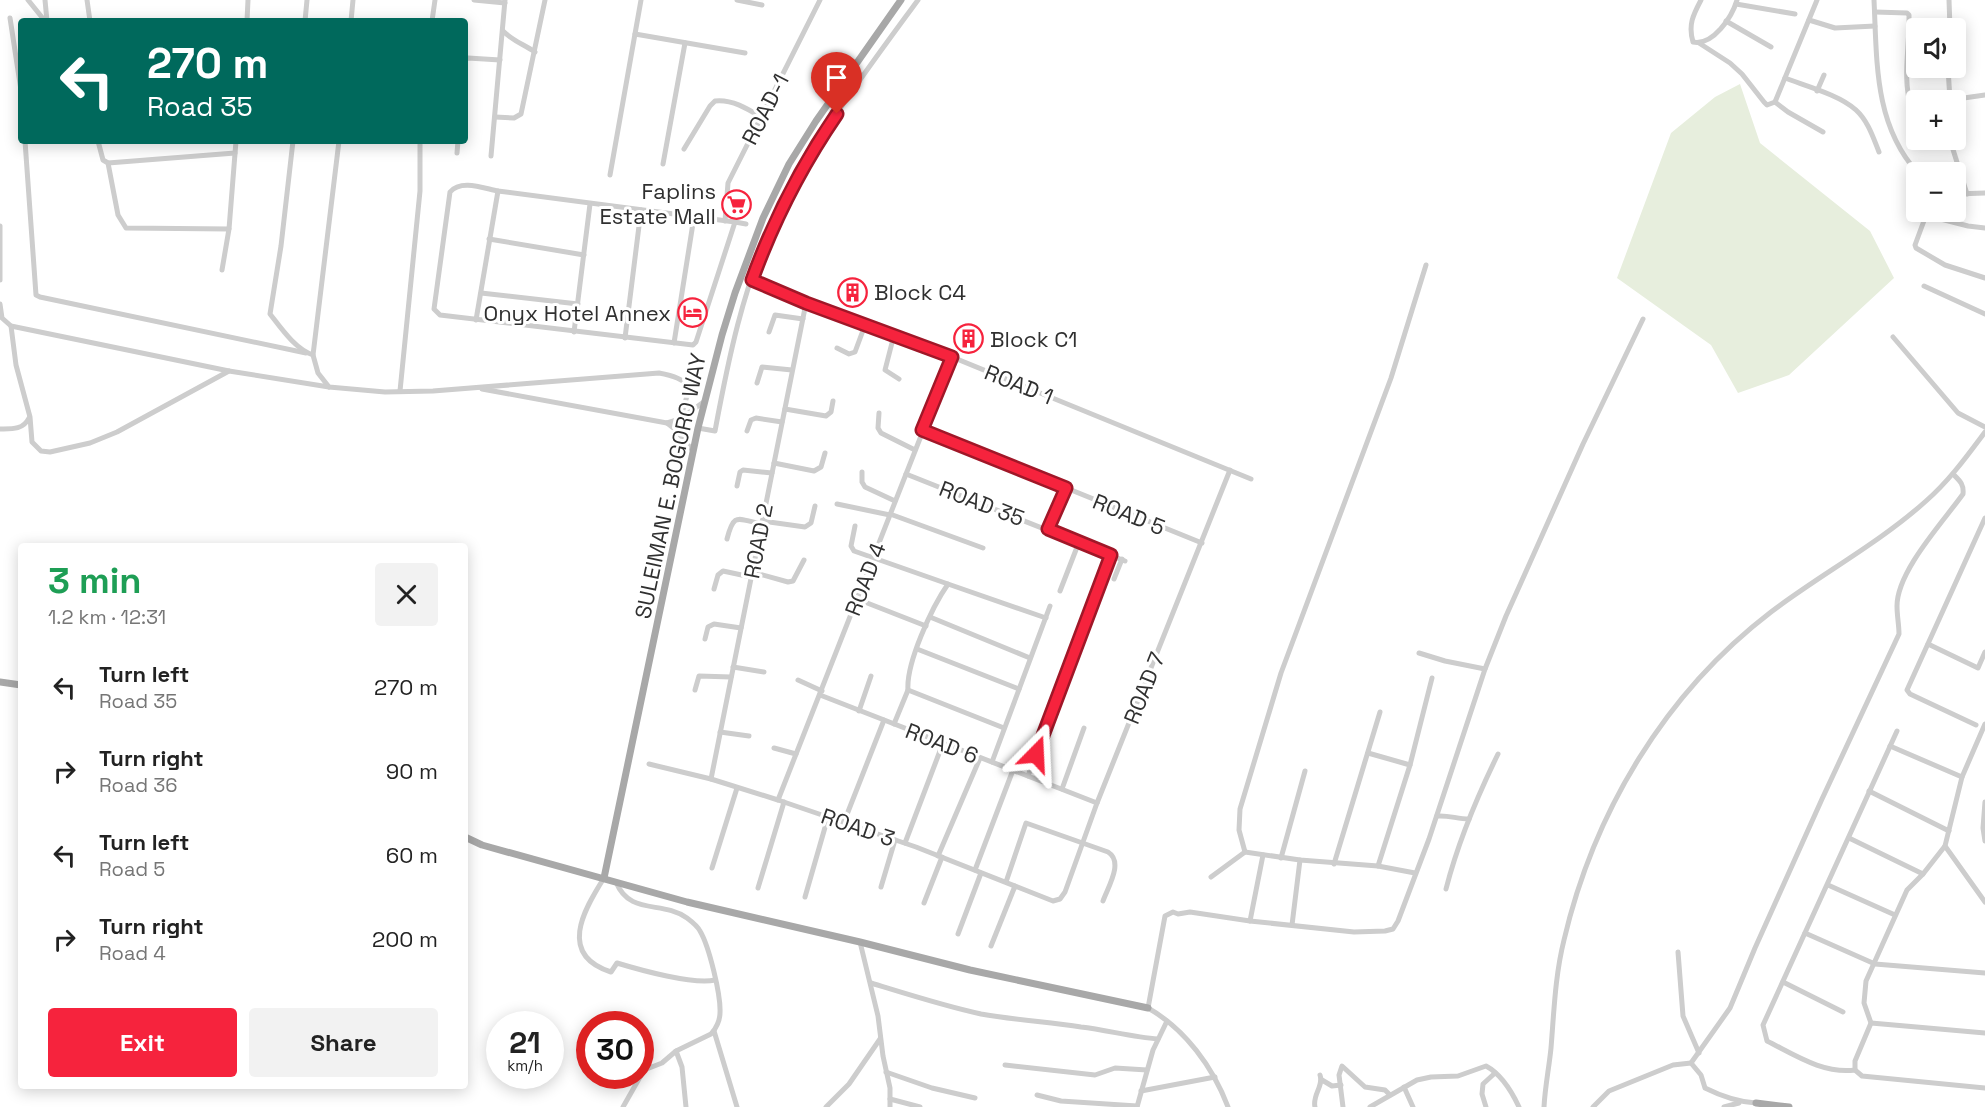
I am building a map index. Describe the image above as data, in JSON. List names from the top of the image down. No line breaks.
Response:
{"streets":{"main road":["SULEIMAN E. BOGORO WAY"],"street":["ROAD-1","ROAD 1","ROAD 35","ROAD 5","ROAD 2","ROAD 4","ROAD 7","ROAD 6","ROAD 3"]},"crossings":[["ROAD 1","SULEIMAN E. BOGORO WAY"],["ROAD 1","ROAD 2"],["ROAD 1","ROAD 4"],["ROAD 1","ROAD 7"],["ROAD 35","ROAD 4"],["ROAD 5","ROAD 4"],["ROAD 5","ROAD 7"],["ROAD 2","ROAD 3"],["ROAD 4","ROAD 6"],["ROAD 4","ROAD 3"],["ROAD 7","ROAD 6"],["ROAD 7","ROAD 3"]],"places":{"supermarket":["Faplins Estate Mall"],"building":["Block C4","Block C1"],"hotel":["Onyx Hotel Annex"]},"page":{"map_buttons":["+","−"],"turn":["270 m","Road 35"],"heading":["3 min","1.2 km · 12:31"],"list":[{"name":"Turn left","note":"Road 35","value":"270 m"},{"name":"Turn right","note":"Road 36","value":"90 m"},{"name":"Turn left","note":"Road 5","value":"60 m"},{"name":"Turn right","note":"Road 4","value":"200 m"}],"buttons":["Exit","Share"],"speed":"21 km/h","limit":"30"}}
